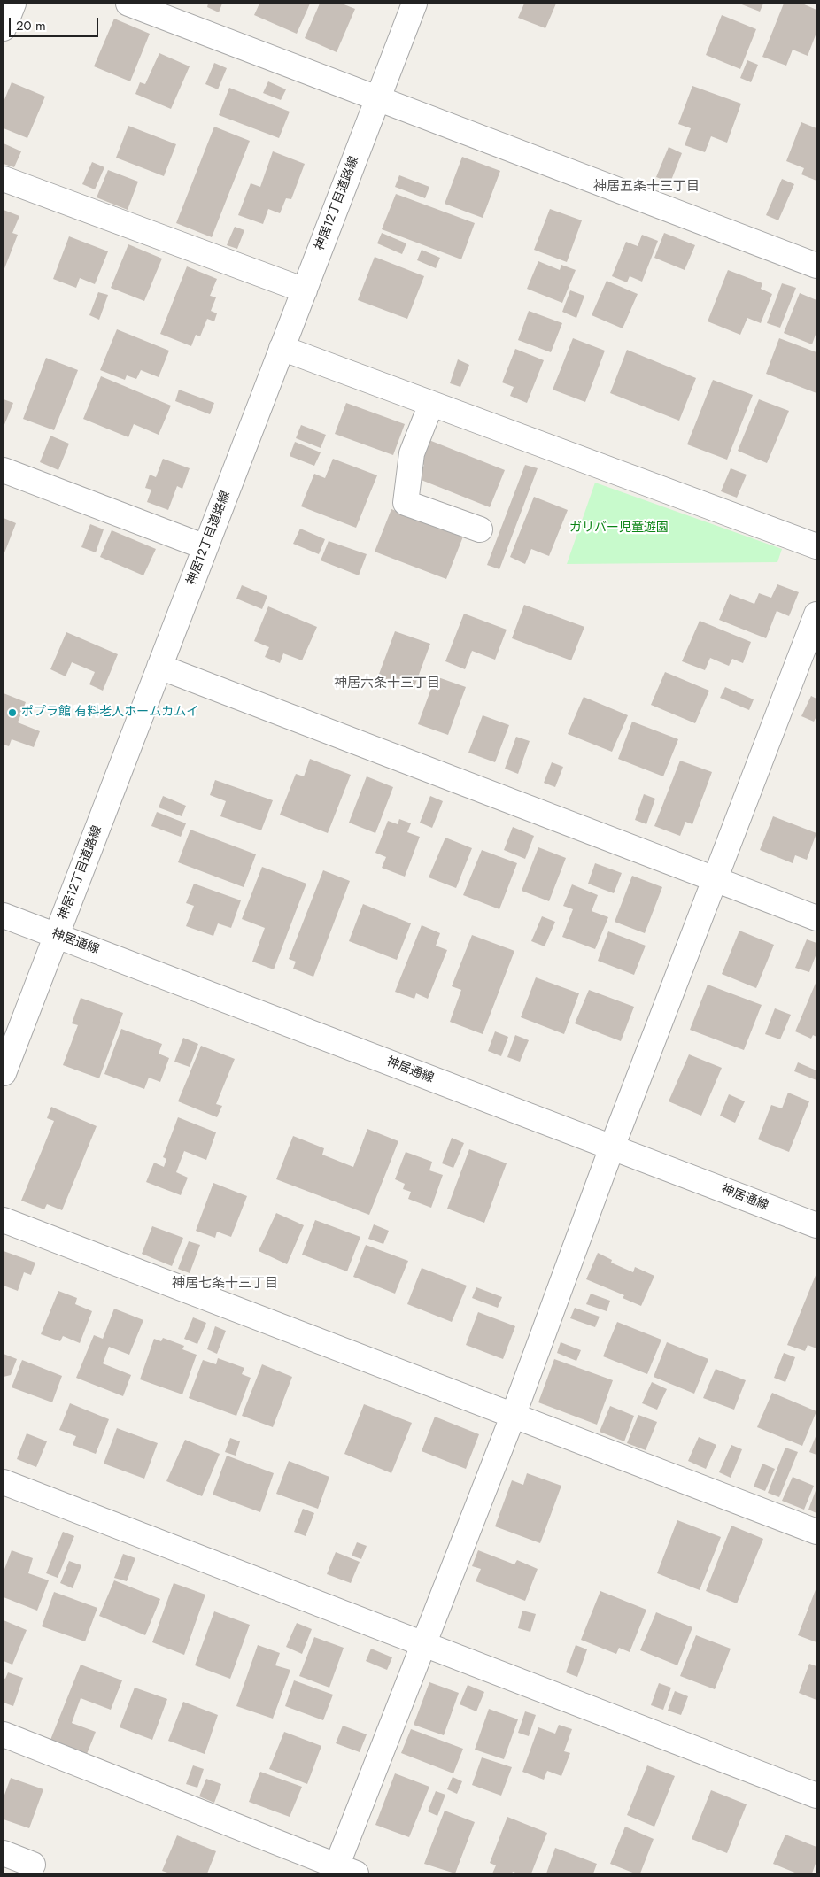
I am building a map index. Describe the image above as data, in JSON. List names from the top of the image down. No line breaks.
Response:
{"streets":{"street":["神居12丁目道路線","神居通線"]},"crossings":[["神居12丁目道路線","神居通線"]],"districts":["神居五条十三丁目","神居六条十三丁目","神居七条十三丁目"],"parks":["ガリバー児童遊園"],"places":["ポプラ館 有料老人ホームカムイ"],"scale_bar":"20 m"}
